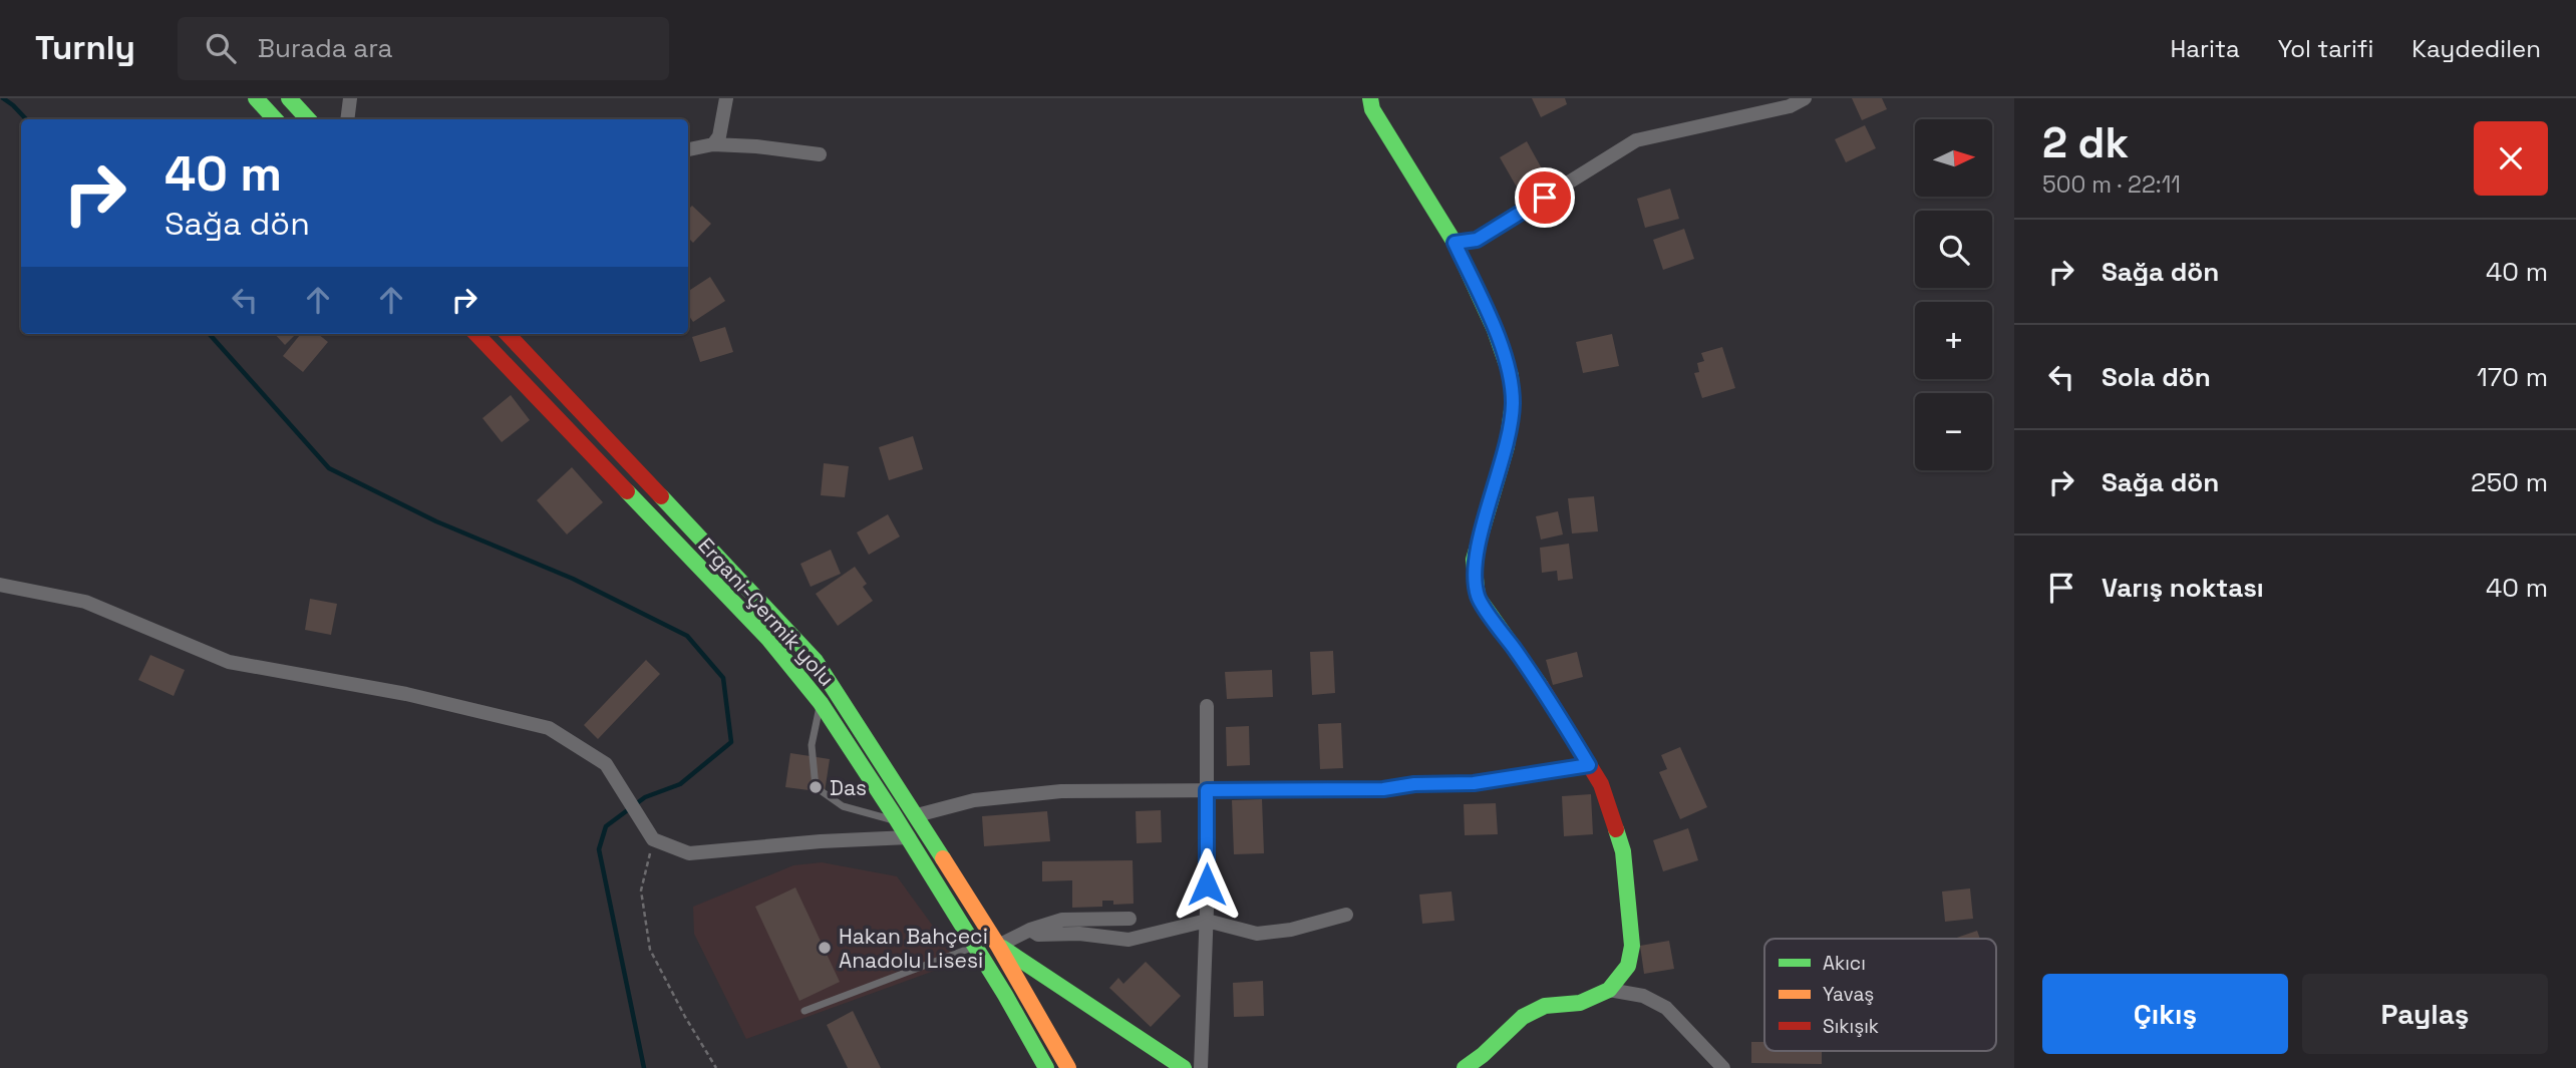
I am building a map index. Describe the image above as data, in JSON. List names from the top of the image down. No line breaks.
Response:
{"streets":{"main road":["Ergani-Çermik yolu"]},"places":["Das","Hakan Bahçeci Anadolu Lisesi"],"legend":["Akıcı","Yavaş","Sıkışık"],"north":"right","page":{"header":"Turnly","search":"Burada ara","nav":["Harita","Yol tarifi","Kaydedilen"],"heading":["2 dk","500 m · 22:11"],"map_buttons":["+","−"],"turn":["40 m","Sağa dön"],"list":[{"name":"Sağa dön","value":"40 m"},{"name":"Sola dön","value":"170 m"},{"name":"Sağa dön","value":"250 m"},{"name":"Varış noktası","value":"40 m"}],"buttons":["Çıkış","Paylaş"]}}
